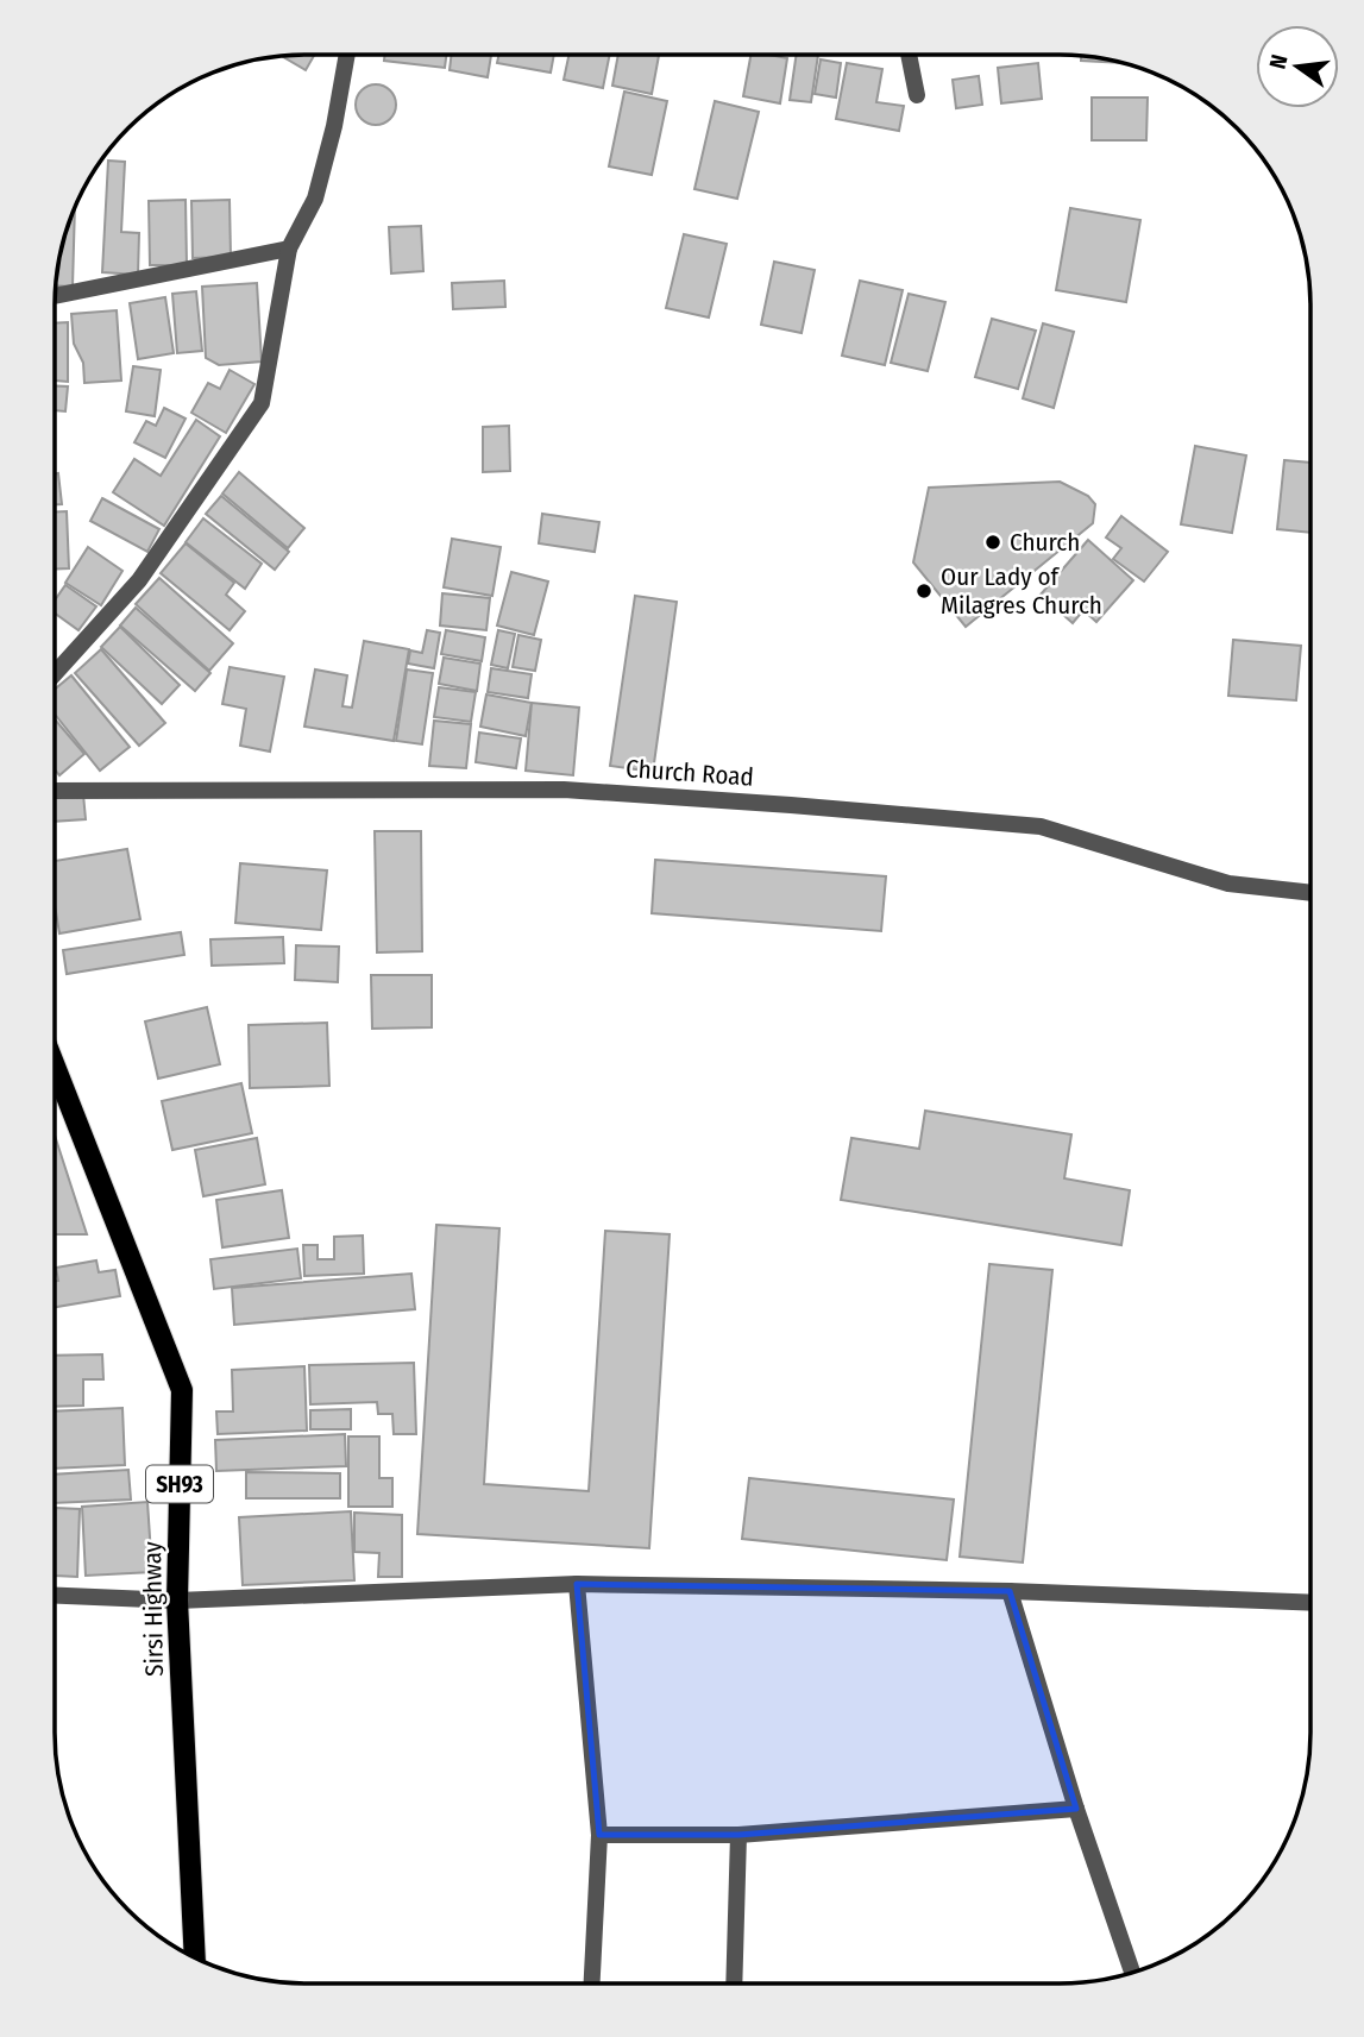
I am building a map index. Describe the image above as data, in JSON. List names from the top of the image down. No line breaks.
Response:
{"streets":{"main road":["SH93","Sirsi Highway"],"street":["Church Road"]},"places":["Church","Our Lady of Milagres Church"],"north":"left"}
